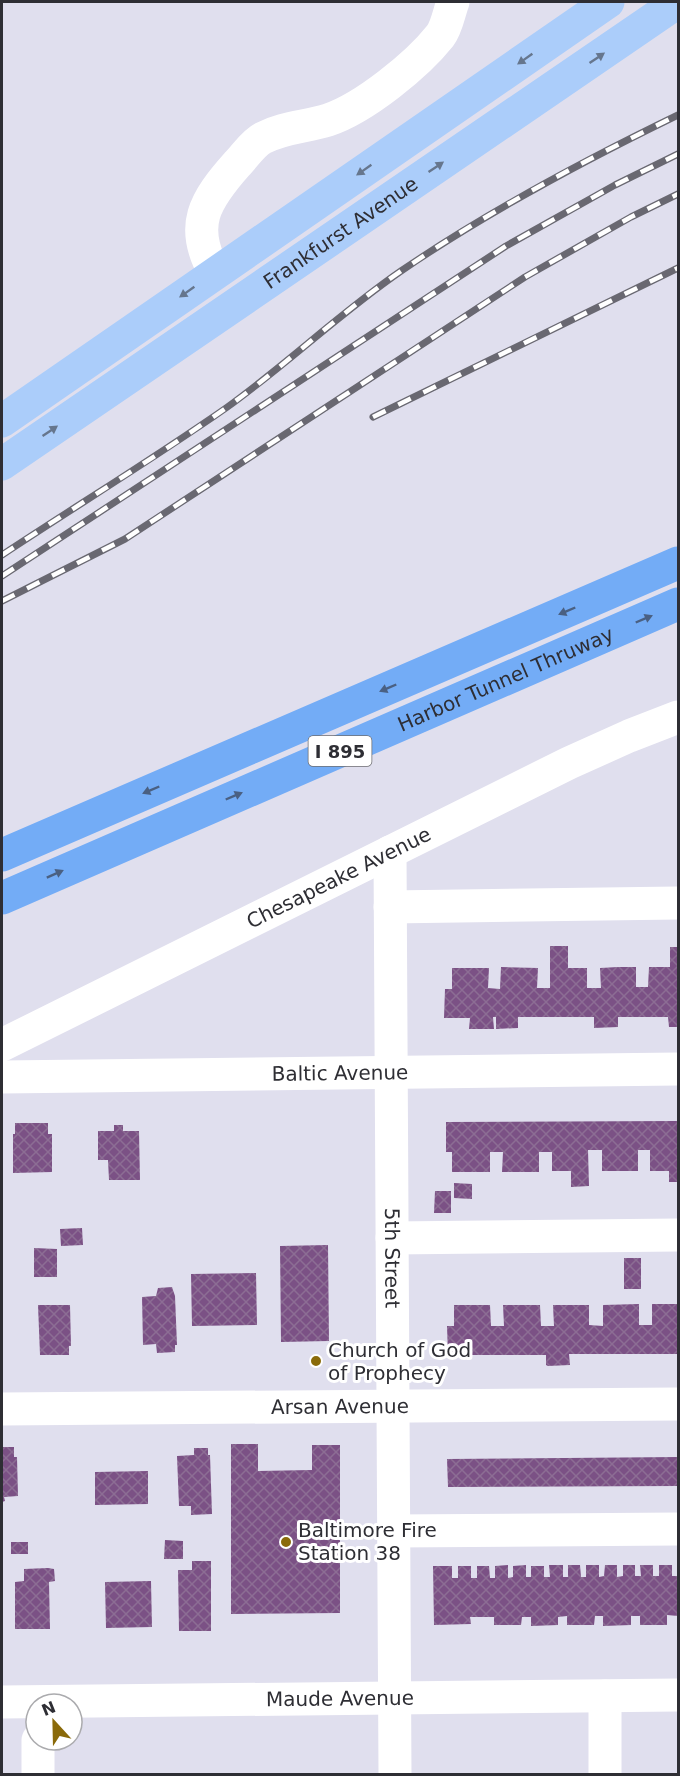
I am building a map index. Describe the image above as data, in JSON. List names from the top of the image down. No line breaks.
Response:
{"streets":{"highway":["Harbor Tunnel Thruway","I 895"],"main road":["Frankfurst Avenue"],"street":["Chesapeake Avenue","Baltic Avenue","5th Street","Arsan Avenue","Maude Avenue"]},"crossings":[["Chesapeake Avenue","5th Street"],["Baltic Avenue","5th Street"],["5th Street","Arsan Avenue"],["5th Street","Maude Avenue"]],"places":["Church of God of Prophecy","Baltimore Fire Station 38"],"north":"top"}
